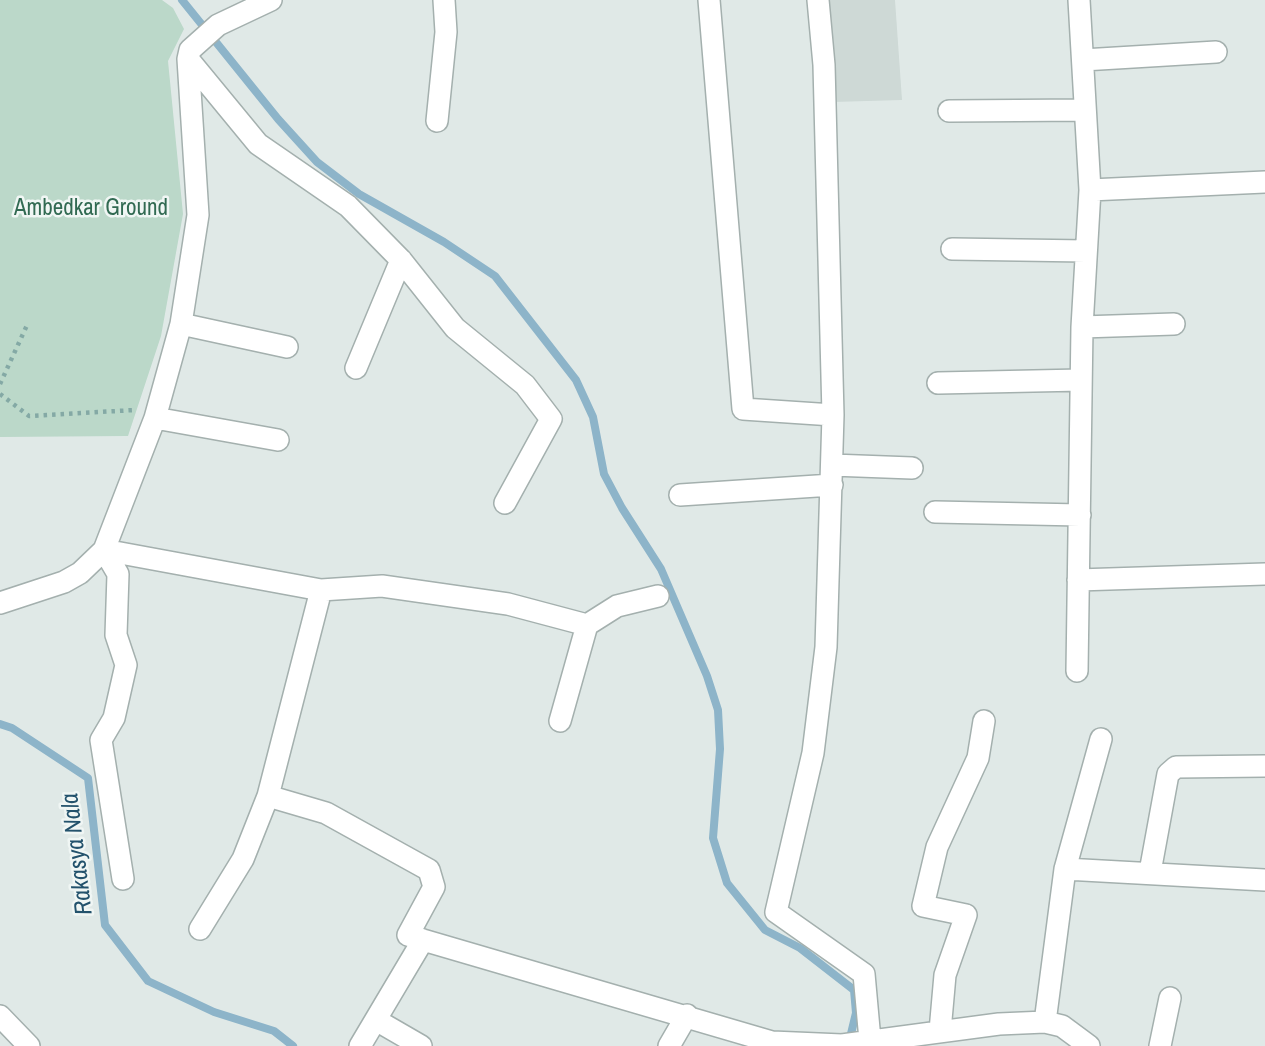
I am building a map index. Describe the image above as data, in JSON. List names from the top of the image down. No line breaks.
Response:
{"water":["Rakasya Nala"],"parks":["Ambedkar Ground"]}
